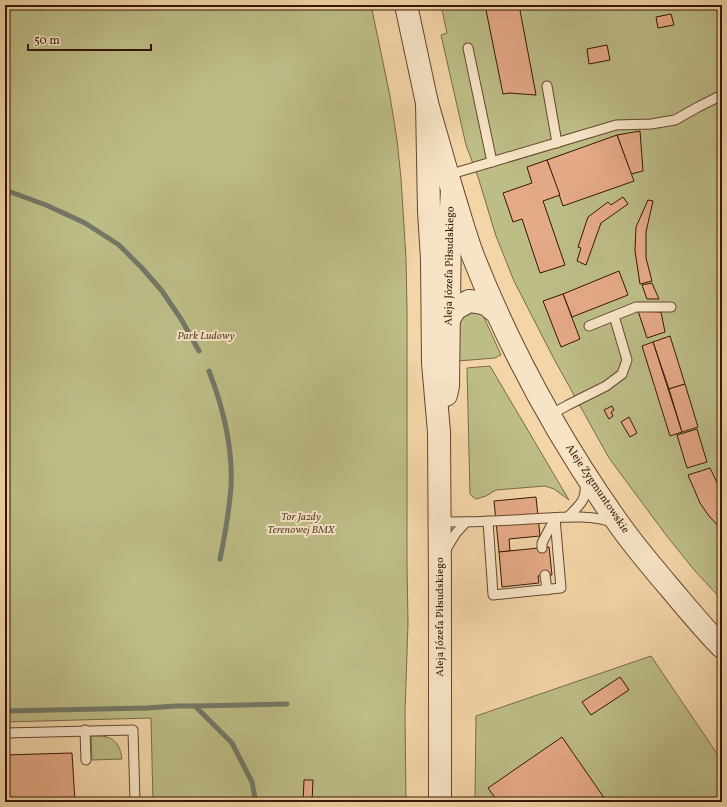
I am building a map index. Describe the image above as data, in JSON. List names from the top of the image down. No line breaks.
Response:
{"streets":{"street":["Aleja Józefa Piłsudskiego","Aleje Zygmuntowskie"]},"crossings":[["Aleja Józefa Piłsudskiego","Aleje Zygmuntowskie"]],"parks":["Park Ludowy","Tor Jazdy Terenowej BMX"],"scale_bar":"50 m"}
